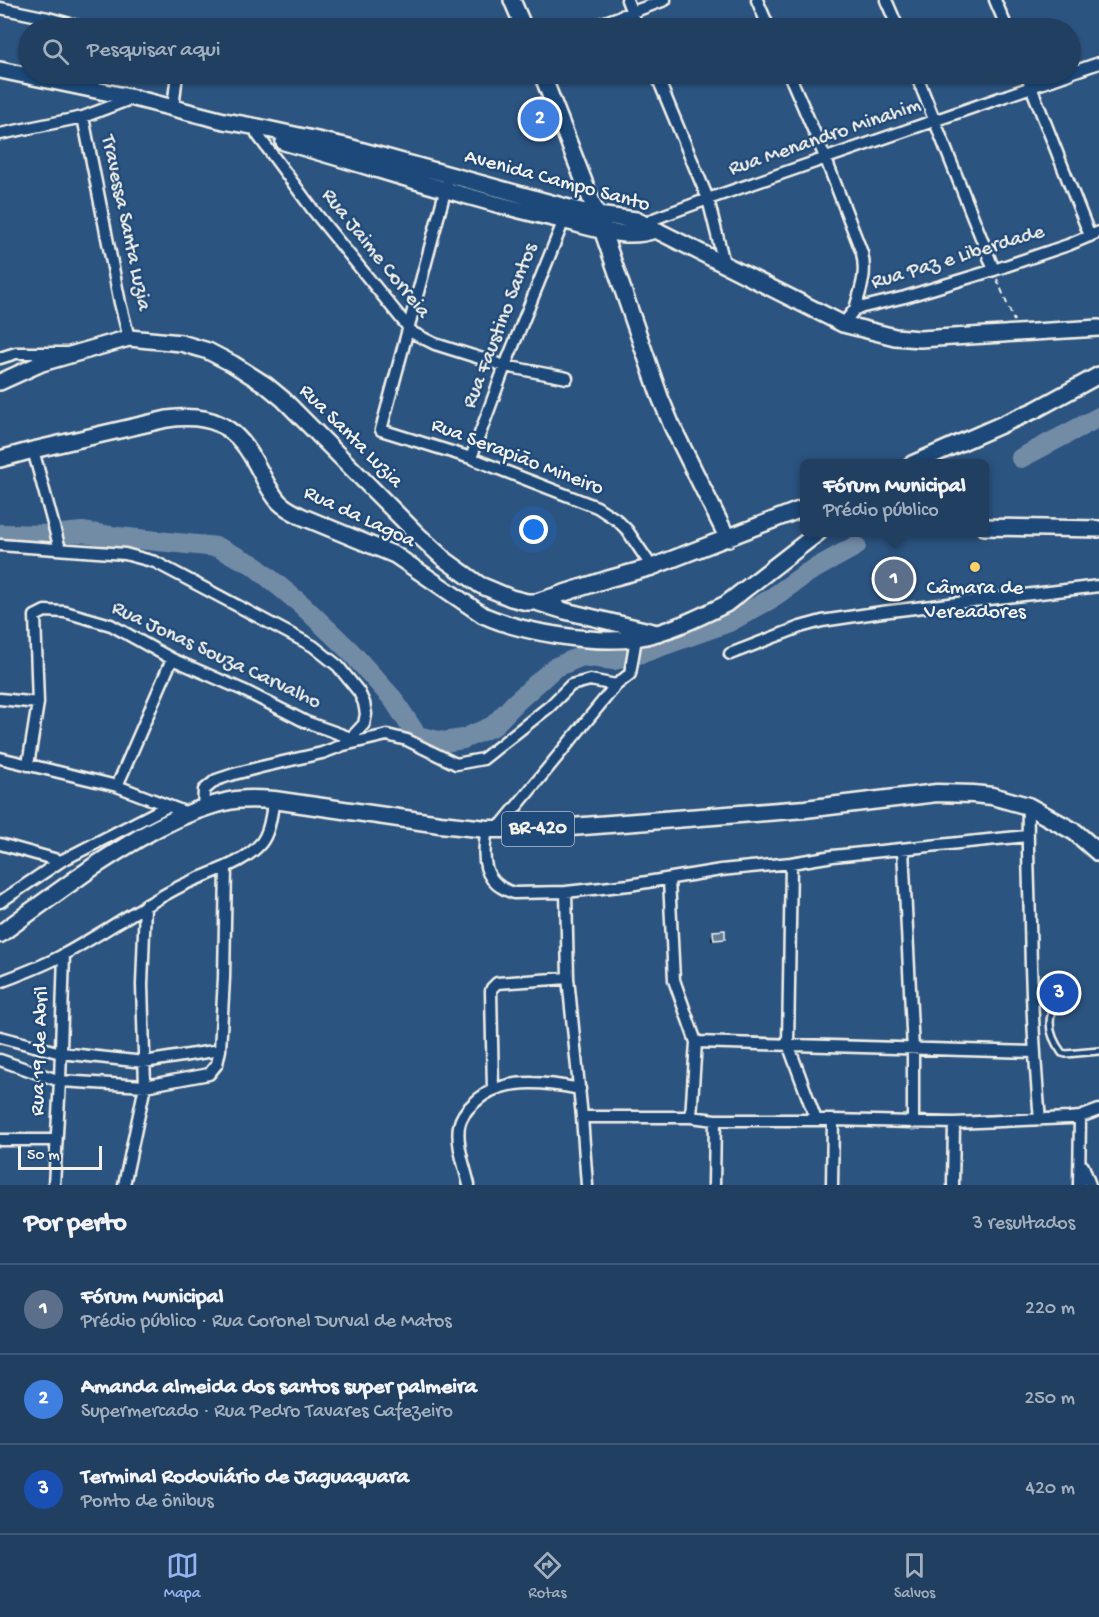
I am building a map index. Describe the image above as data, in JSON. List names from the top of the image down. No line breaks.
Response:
{"streets":{"main road":["BR-420"],"street":["Rua Menandro Minahim","Avenida Campo Santo","Travessa Santa Luzia","Rua Jaime Correia","Rua Paz e Liberdade","Rua Faustino Santos","Rua Santa Luzia","Rua Serapião Mineiro","Rua da Lagoa","Rua Jonas Souza Carvalho","Rua 19 de Abril"]},"crossings":[["Rua Menandro Minahim","Avenida Campo Santo"],["Avenida Campo Santo","Rua Jaime Correia"],["Avenida Campo Santo","Rua Faustino Santos"],["Travessa Santa Luzia","Rua Santa Luzia"],["Rua Jaime Correia","Rua Faustino Santos"],["Rua Jaime Correia","Rua Serapião Mineiro"],["Rua Faustino Santos","Rua Serapião Mineiro"],["Rua Santa Luzia","Rua da Lagoa"]],"places":["Câmara de Vereadores"],"scale_bar":"50 m","page":{"search":"Pesquisar aqui","pins":["2","1","3"],"popup":["Fórum Municipal","Prédio público"],"scale":"50 m","heading":["Por perto","3 resultados"],"list":[{"mark":"1","name":"Fórum Municipal","note":"Prédio público · Rua Coronel Durval de Matos","value":"220 m"},{"mark":"2","name":"Amanda almeida dos santos super palmeira","note":"Supermercado · Rua Pedro Tavares Cafezeiro","value":"250 m"},{"mark":"3","name":"Terminal Rodoviário de Jaguaquara","note":"Ponto de ônibus","value":"420 m"}],"nav":["Mapa","Rotas","Salvos"]}}
